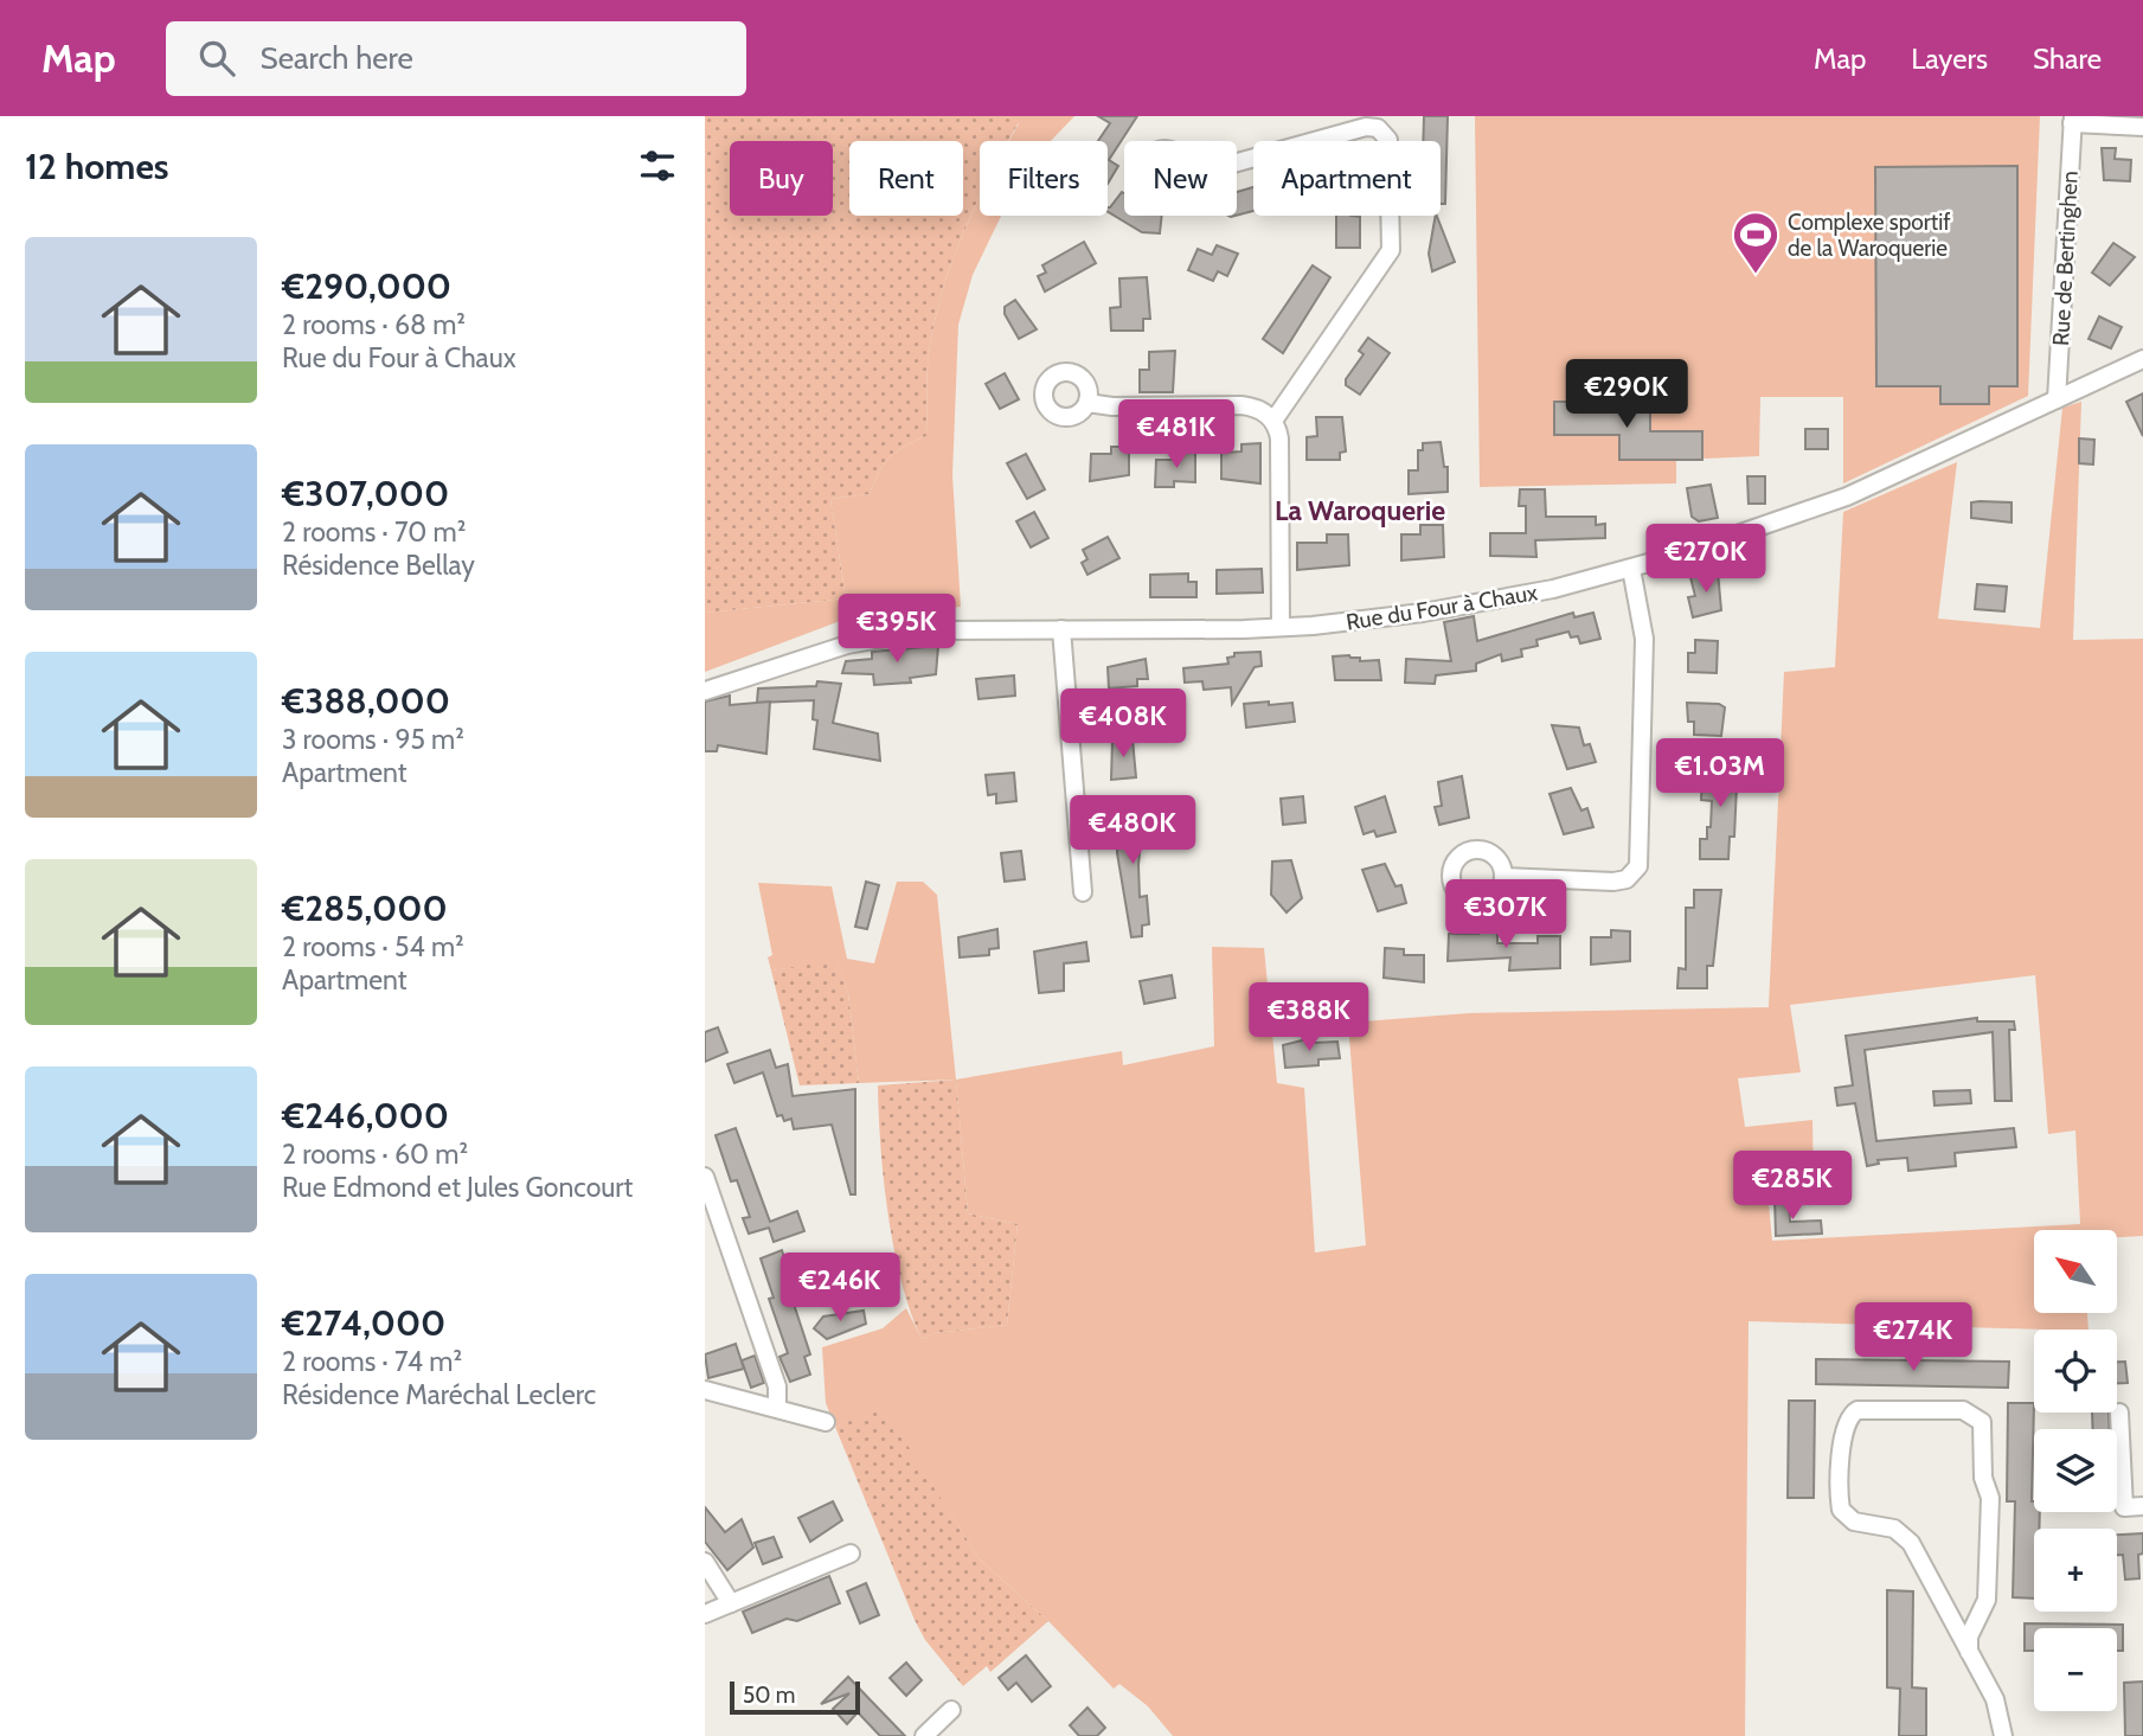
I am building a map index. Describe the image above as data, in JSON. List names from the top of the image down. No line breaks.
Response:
{"streets":{"street":["Rue de Bertinghen","Rue du Four à Chaux"]},"crossings":[["Rue de Bertinghen","Rue du Four à Chaux"]],"districts":["La Waroquerie"],"places":{"sports":["Complexe sportif de la Waroquerie"]},"scale_bar":"50 m","north":"top left","page":{"header":"Map","search":"Search here","nav":["Map","Layers","Share"],"heading":"12 homes","chip":["Buy","Rent","Filters","New","Apartment"],"list":[{"name":"€290,000","note":"2 rooms · 68 m² · Rue du Four à Chaux"},{"name":"€307,000","note":"2 rooms · 70 m² · Résidence Bellay"},{"name":"€388,000","note":"3 rooms · 95 m² · Apartment"},{"name":"€285,000","note":"2 rooms · 54 m² · Apartment"},{"name":"€246,000","note":"2 rooms · 60 m² · Rue Edmond et Jules Goncourt"},{"name":"€274,000","note":"2 rooms · 74 m² · Résidence Maréchal Leclerc"}],"price":["€290K","€481K","€270K","€395K","€408K","€1.03M","€480K","€307K","€388K","€285K","€246K","€274K"],"map_buttons":["+","−"],"scale":"50 m"}}
